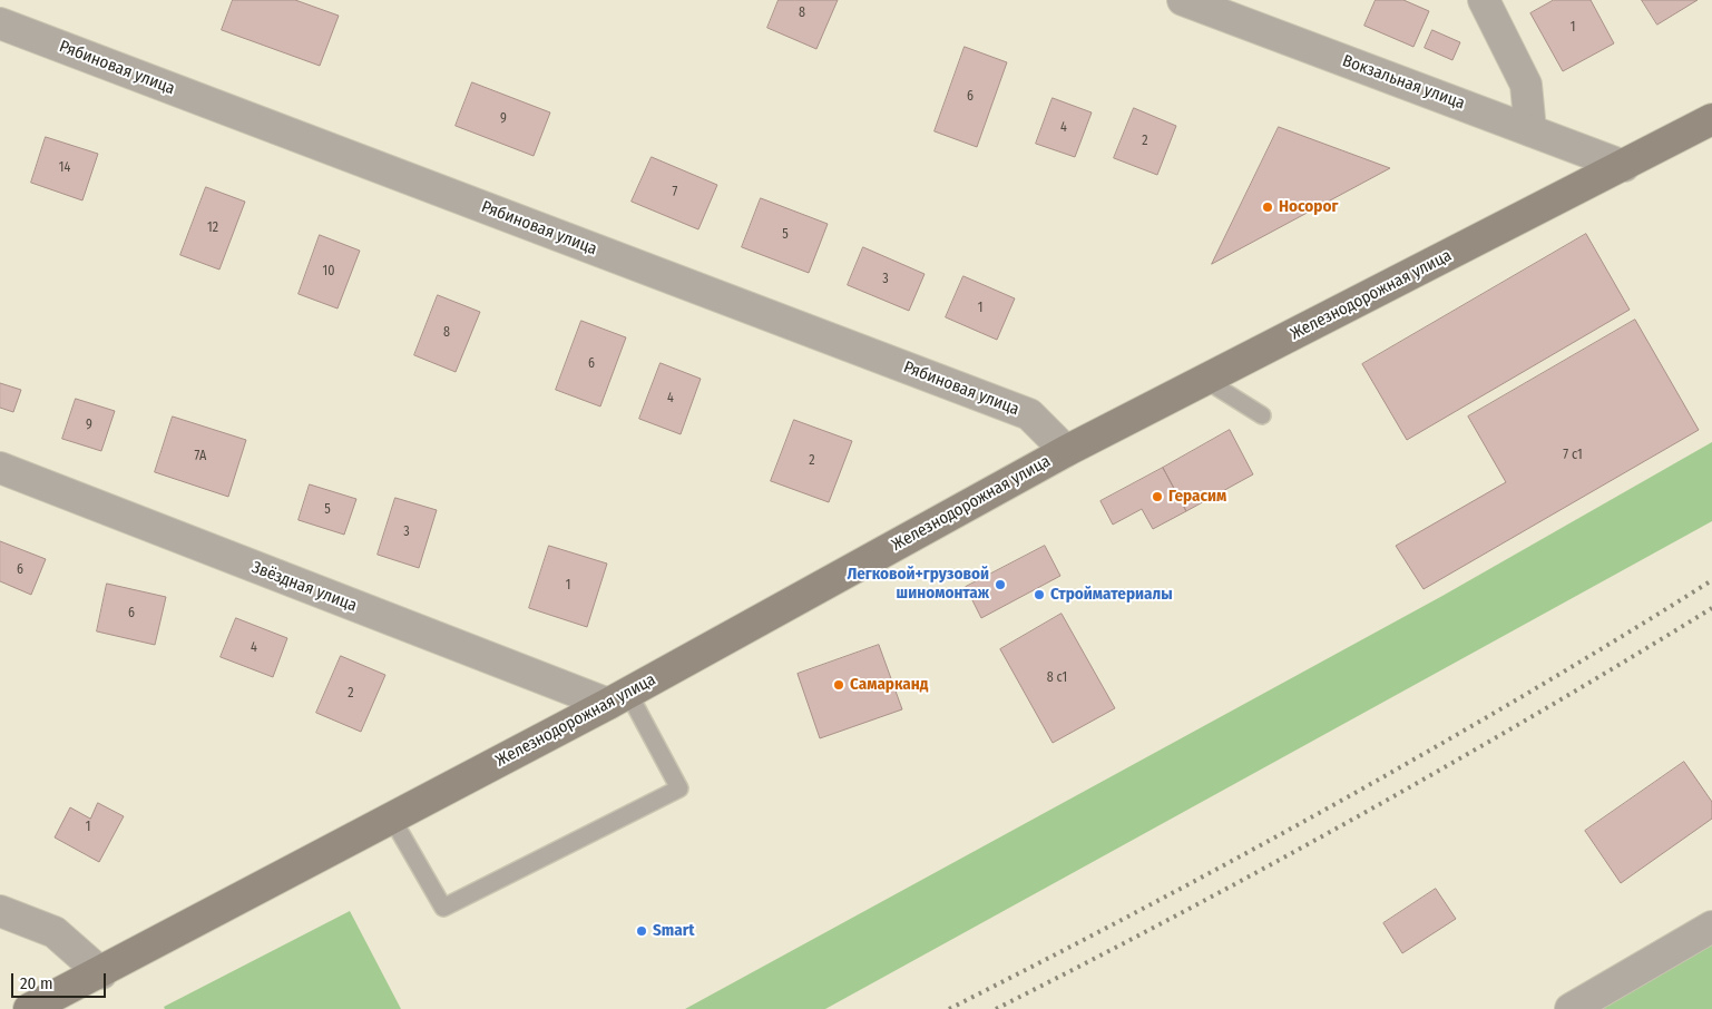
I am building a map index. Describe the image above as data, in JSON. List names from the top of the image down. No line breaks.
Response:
{"streets":{"main road":["Железнодорожная улица"],"street":["Рябиновая улица","Вокзальная улица","Звёздная улица"]},"crossings":[["Рябиновая улица","Железнодорожная улица"],["Вокзальная улица","Железнодорожная улица"],["Железнодорожная улица","Звёздная улица"]],"places":["Носорог","Герасим","Легковой+грузовой шиномонтаж","Стройматериалы","Самарканд","Smart"],"house_numbers":["8","1","6","9","4","2","14","7","12","5","10","3","1","8","6","4","9","7 с1","7А","2","5","3","6","1","6","4","8 с1","2","1"],"scale_bar":"20 m"}
